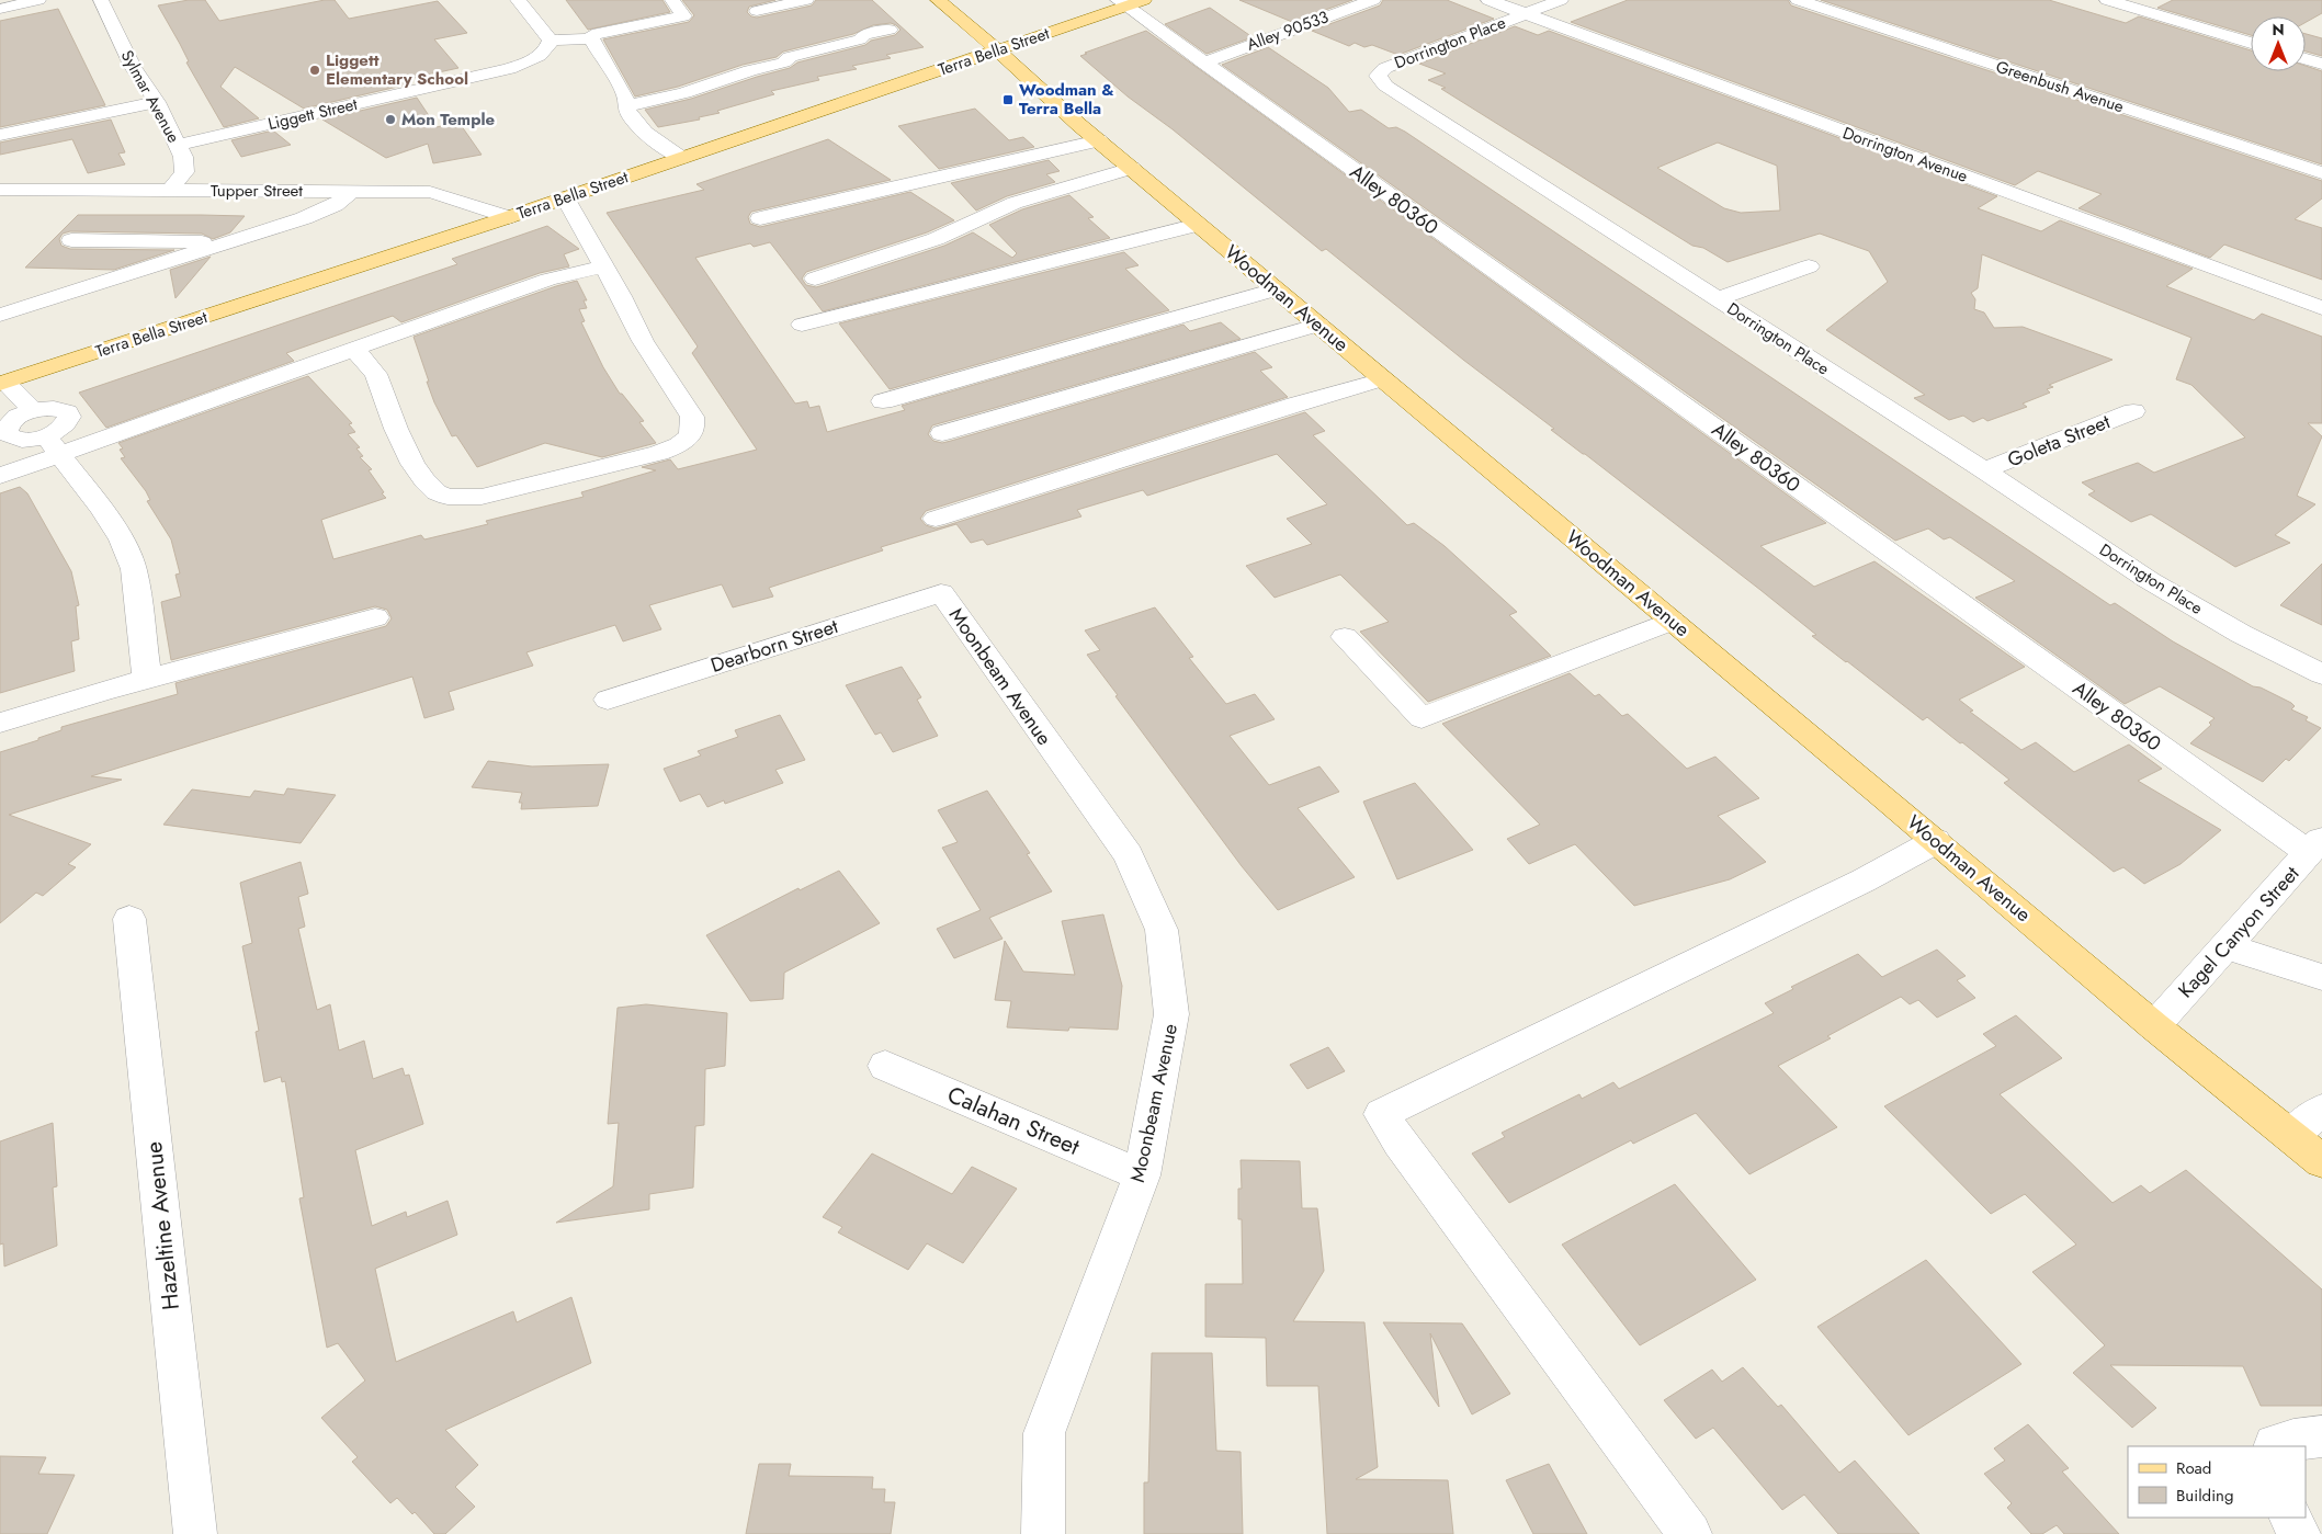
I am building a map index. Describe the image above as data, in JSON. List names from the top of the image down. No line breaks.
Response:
{"streets":{"main road":["Terra Bella Street","Woodman Avenue"],"street":["Alley 90533","Dorrington Place","Greenbush Avenue","Sylmar Avenue","Liggett Street","Dorrington Avenue","Tupper Street","Alley 80360","Goleta Street","Dearborn Street","Moonbeam Avenue","Kagel Canyon Street","Calahan Street","Hazeltine Avenue"]},"crossings":[["Alley 90533","Alley 80360"],["Dorrington Place","Dorrington Avenue"],["Dorrington Place","Goleta Street"],["Terra Bella Street","Tupper Street"],["Terra Bella Street","Alley 80360"],["Terra Bella Street","Woodman Avenue"],["Sylmar Avenue","Liggett Street"],["Sylmar Avenue","Tupper Street"],["Alley 80360","Kagel Canyon Street"],["Woodman Avenue","Kagel Canyon Street"],["Dearborn Street","Moonbeam Avenue"],["Moonbeam Avenue","Calahan Street"]],"places":{"other":["Liggett Elementary School","Mon Temple"],"transit":["Woodman & Terra Bella"]},"legend":["Road","Building"],"north":"top"}
